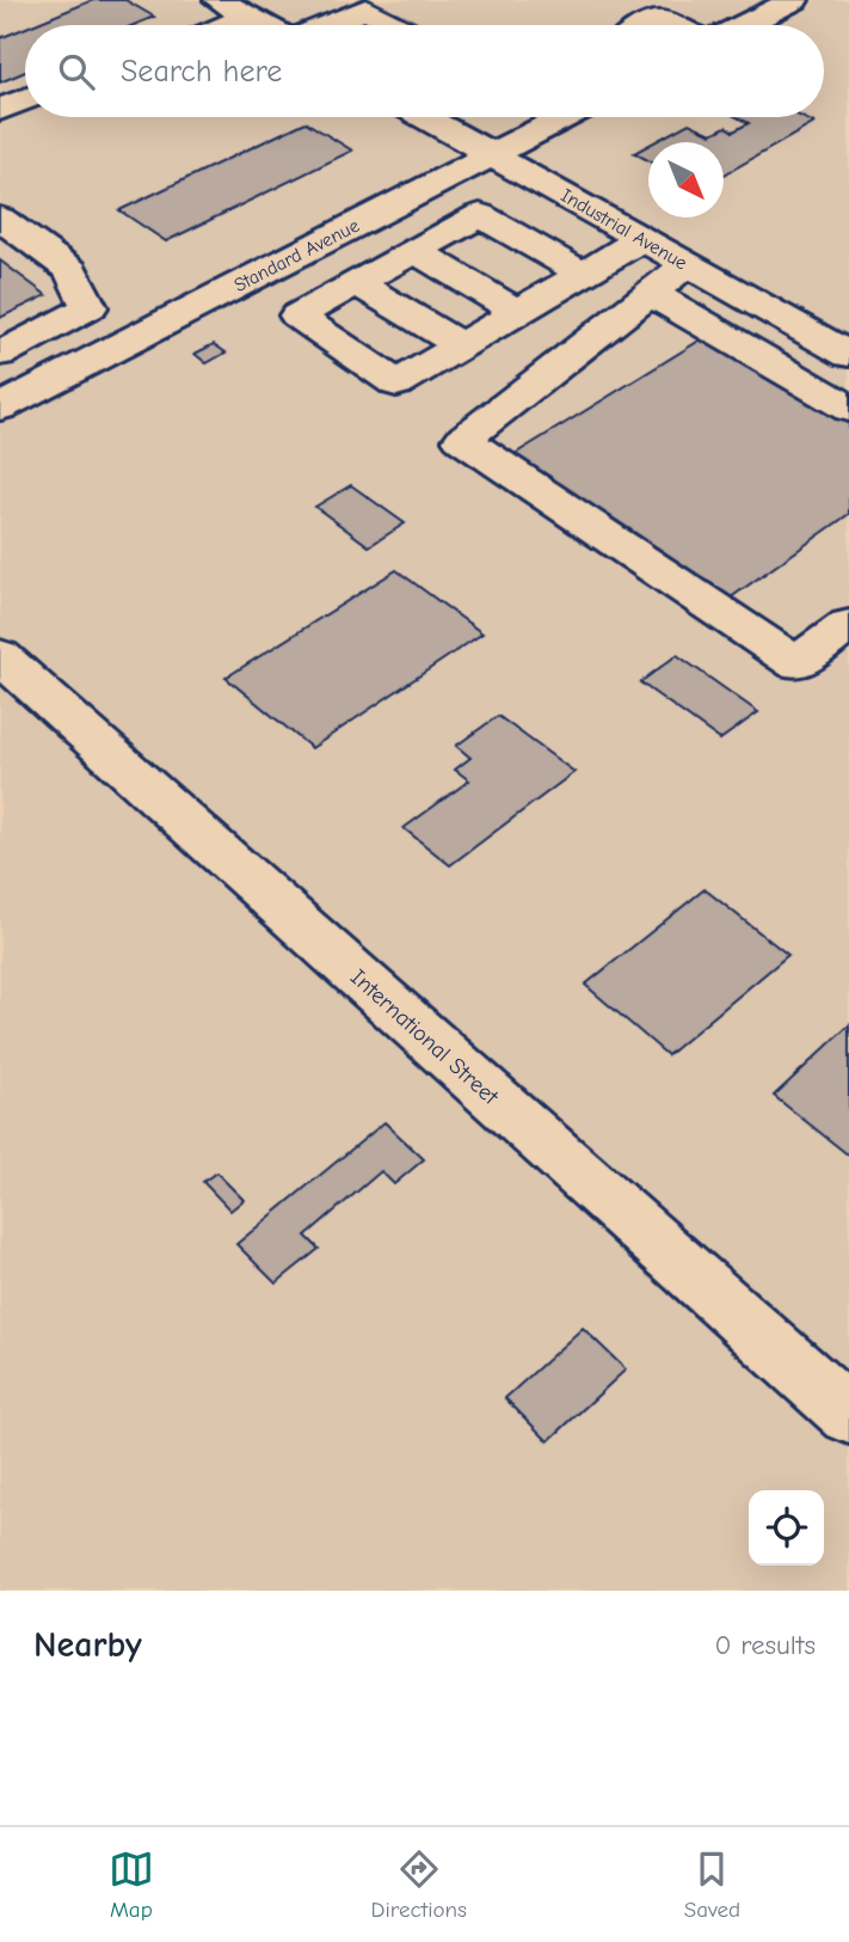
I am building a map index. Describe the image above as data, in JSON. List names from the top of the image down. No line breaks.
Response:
{"streets":{"street":["Industrial Avenue","Standard Avenue","International Street"]},"crossings":[["Industrial Avenue","Standard Avenue"]],"north":"bottom right","page":{"search":"Search here","heading":["Nearby","0 results"],"nav":["Map","Directions","Saved"]}}
